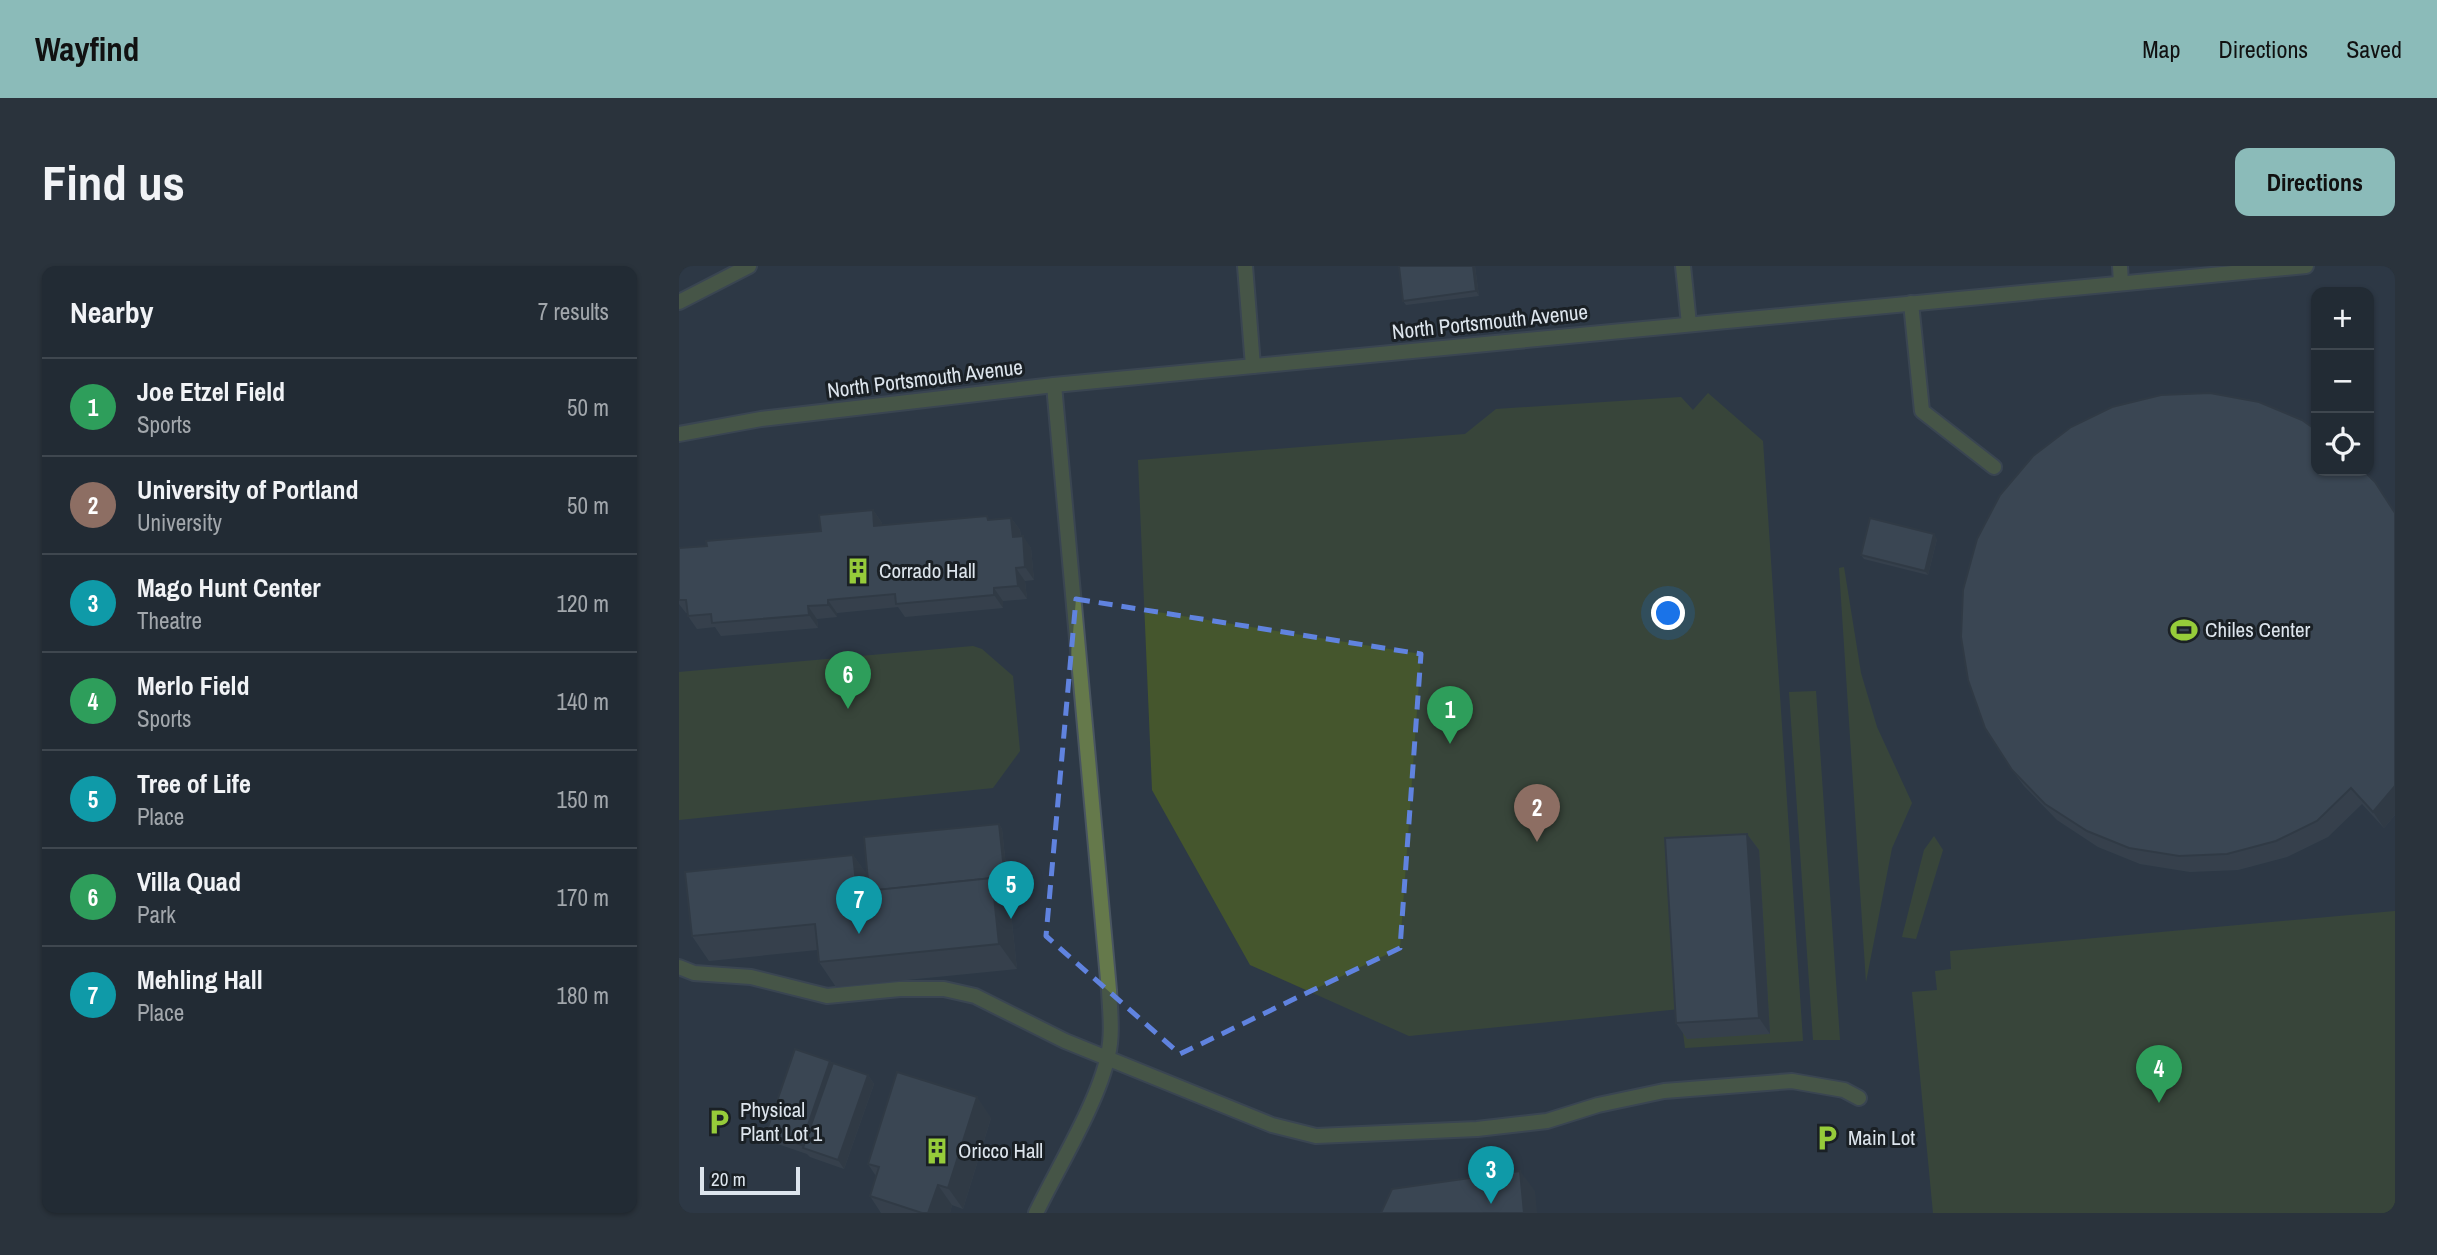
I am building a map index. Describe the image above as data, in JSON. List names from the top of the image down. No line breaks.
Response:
{"streets":{"street":["North Portsmouth Avenue"]},"places":{"building":["Corrado Hall","Oricco Hall"],"sports":["Chiles Center"],"parking":["Physical Plant Lot 1","Main Lot"]},"scale_bar":"20 m","page":{"header":"Wayfind","nav":["Map","Directions","Saved"],"buttons":"Directions","title":"Find us","heading":["Nearby","7 results"],"map_buttons":["+","−"],"list":[{"mark":"1","name":"Joe Etzel Field","note":"Sports","value":"50 m"},{"mark":"2","name":"University of Portland","note":"University","value":"50 m"},{"mark":"3","name":"Mago Hunt Center","note":"Theatre","value":"120 m"},{"mark":"4","name":"Merlo Field","note":"Sports","value":"140 m"},{"mark":"5","name":"Tree of Life","note":"Place","value":"150 m"},{"mark":"6","name":"Villa Quad","note":"Park","value":"170 m"},{"mark":"7","name":"Mehling Hall","note":"Place","value":"180 m"}],"pins":["6","1","2","5","7","4","3"],"scale":"20 m"}}
